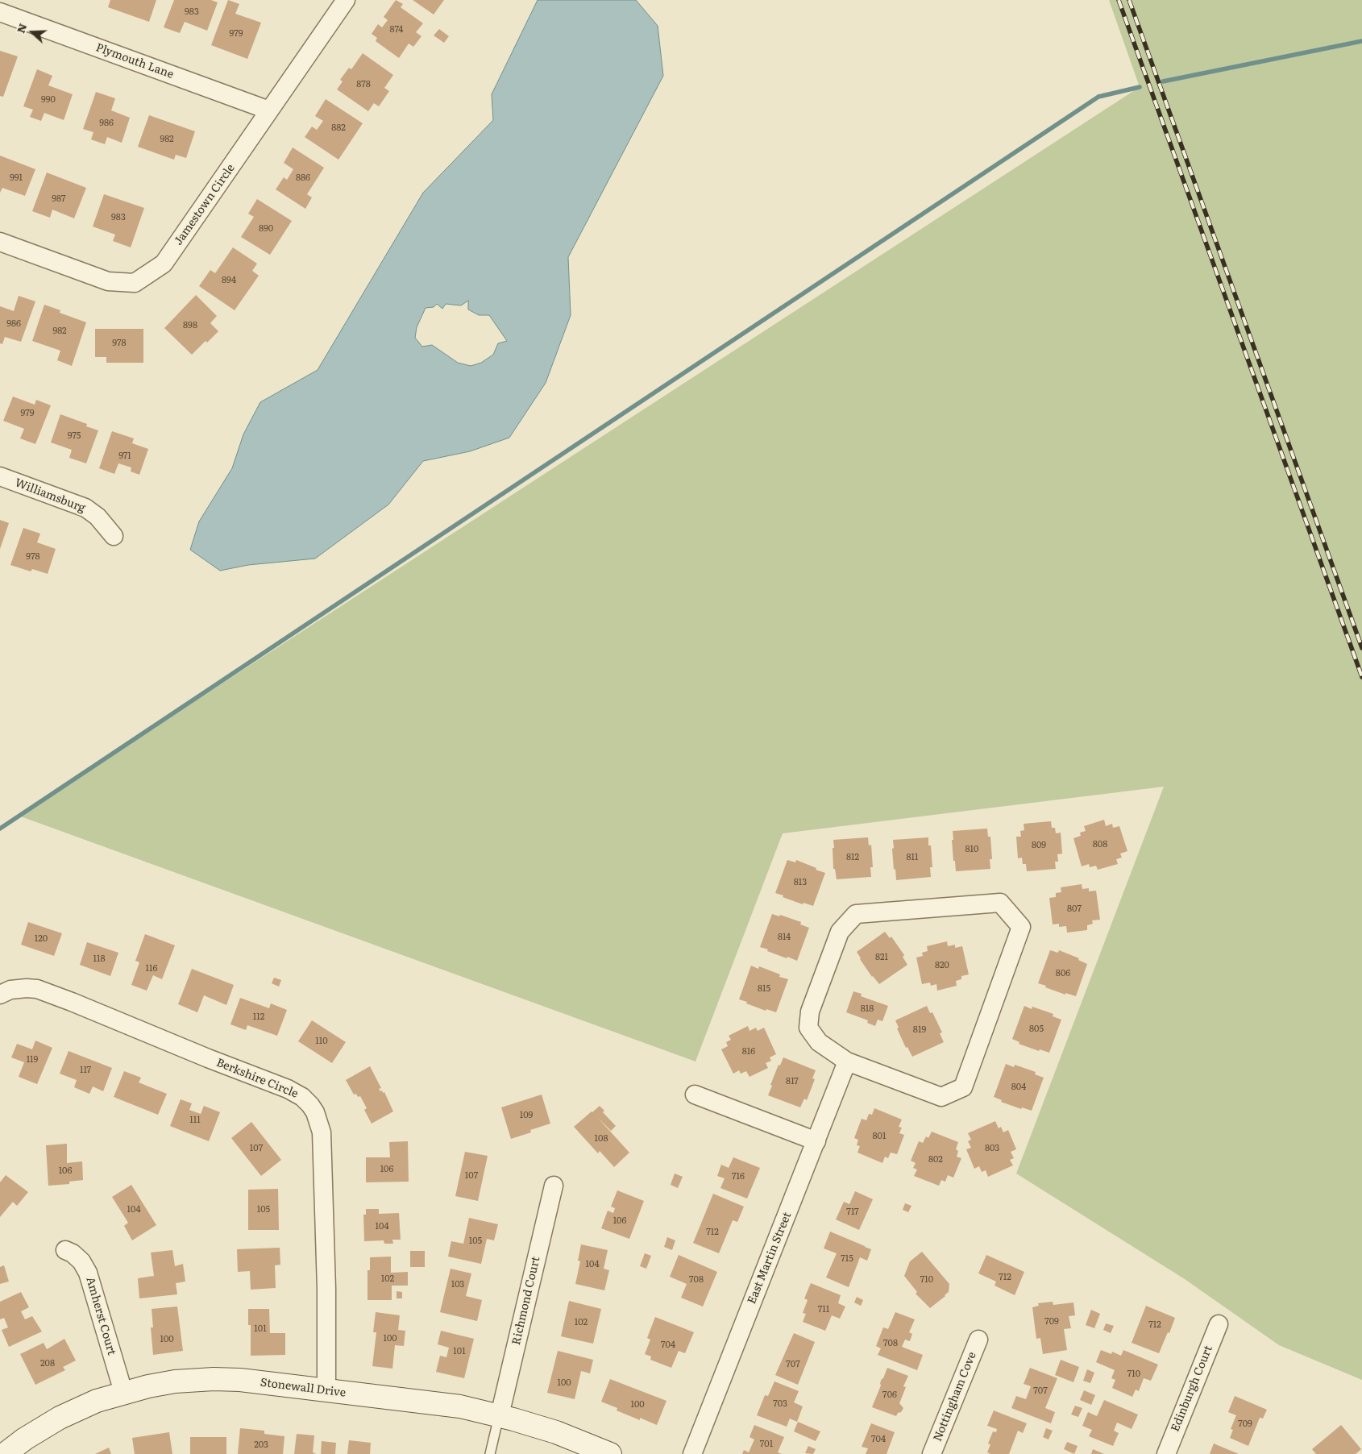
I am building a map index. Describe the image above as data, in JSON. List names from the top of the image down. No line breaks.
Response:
{"streets":{"street":["Plymouth Lane","Jamestown Circle","Williamsburg","Berkshire Circle","East Martin Street","Richmond Court","Amherst Court","Stonewall Drive","Edinburgh Court","Nottingham Cove"]},"crossings":[["Plymouth Lane","Jamestown Circle"],["Berkshire Circle","Stonewall Drive"],["Richmond Court","Stonewall Drive"],["Amherst Court","Stonewall Drive"]],"house_numbers":["983","874","979","878","990","986","882","982","991","886","987","983","890","894","986","898","982","978","979","975","971","978","808","809","810","812","811","813","807","814","120","821","118","820","116","806","815","818","112","805","819","110","816","119","117","817","804","109","111","801","108","107","803","802","106","106","107","716","104","105","717","106","104","712","105","715","104","712","102","708","710","103","711","709","102","712","101","100","100","708","704","101","208","707","710","100","707","706","703","100","709","704","701","203"],"north":"left"}
